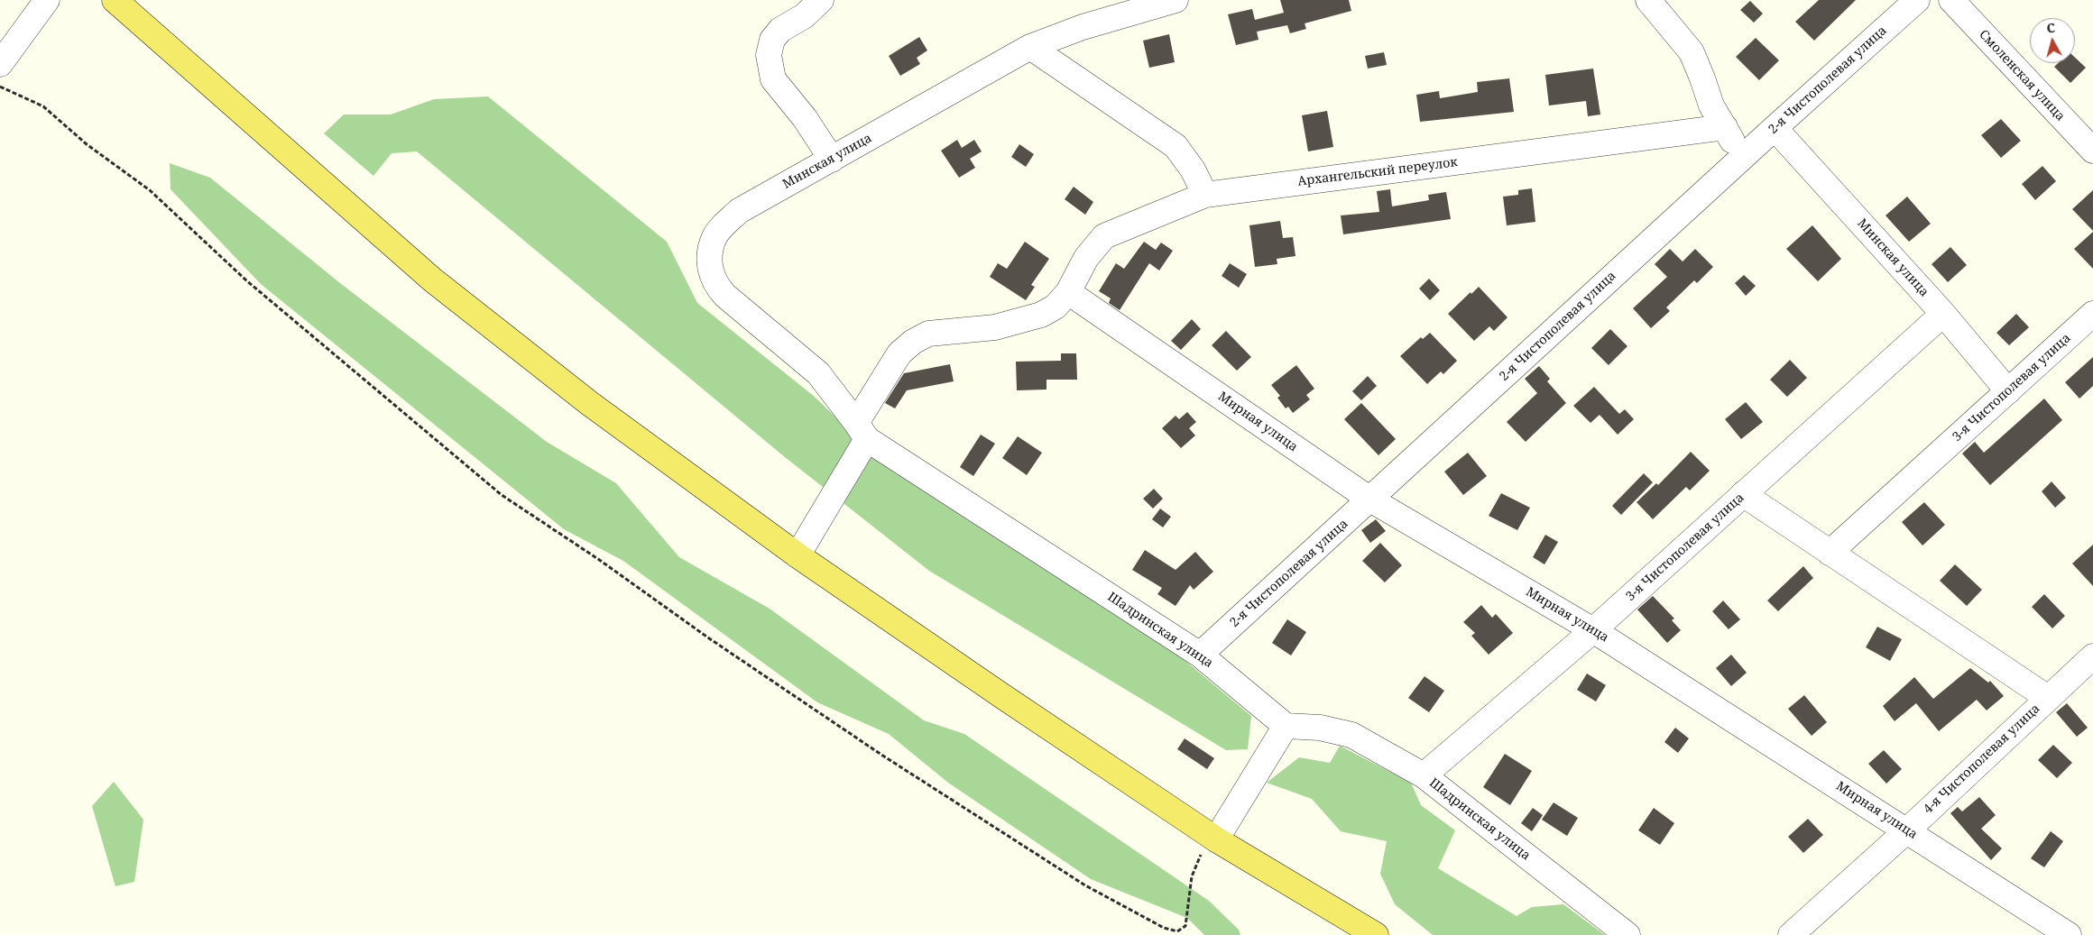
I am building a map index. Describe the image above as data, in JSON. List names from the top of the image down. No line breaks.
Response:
{"streets":{"street":["Смоленская улица","2-я Чистополевая улица","Минская улица","Архангельский переулок","3-я Чистополевая улица","Мирная улица","Шадринская улица","4-я Чистополевая улица"]},"crossings":[["2-я Чистополевая улица","Минская улица"],["2-я Чистополевая улица","Мирная улица"],["2-я Чистополевая улица","Шадринская улица"],["Минская улица","Архангельский переулок"],["Минская улица","3-я Чистополевая улица"],["Минская улица","Шадринская улица"],["Архангельский переулок","Мирная улица"],["Архангельский переулок","Шадринская улица"],["3-я Чистополевая улица","Мирная улица"],["3-я Чистополевая улица","Шадринская улица"],["Мирная улица","4-я Чистополевая улица"]],"north":"top"}
